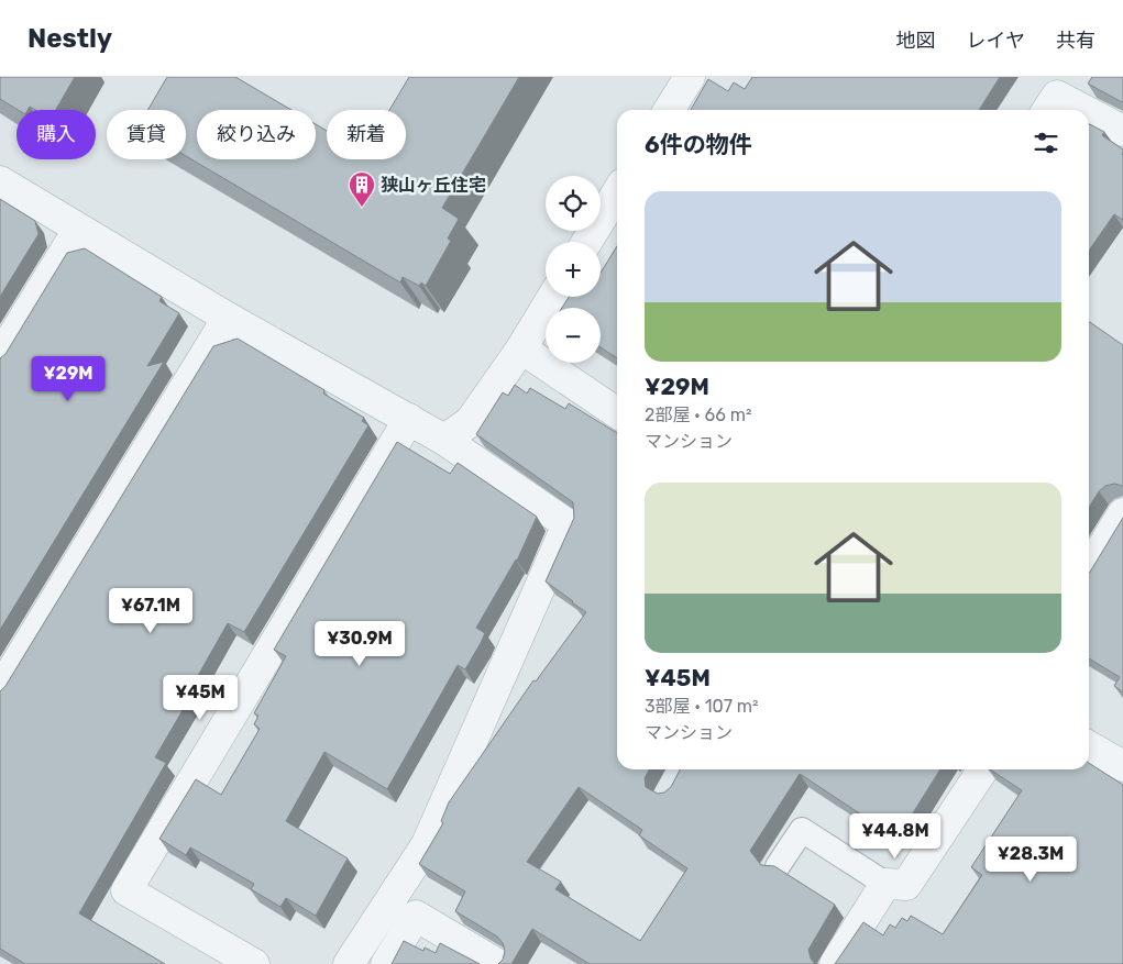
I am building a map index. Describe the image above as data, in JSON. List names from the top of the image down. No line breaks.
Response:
{"places":{"building":["狭山ヶ丘住宅"]},"page":{"header":"Nestly","nav":["地図","レイヤ","共有"],"chip":["購入","賃貸","絞り込み","新着"],"heading":"6件の物件","map_buttons":["+","−"],"list":[{"name":"¥29M","note":"2部屋 · 66 m² · マンション"},{"name":"¥45M","note":"3部屋 · 107 m² · マンション"}],"price":["¥29M","¥67.1M","¥30.9M","¥45M","¥44.8M","¥28.3M"]}}
